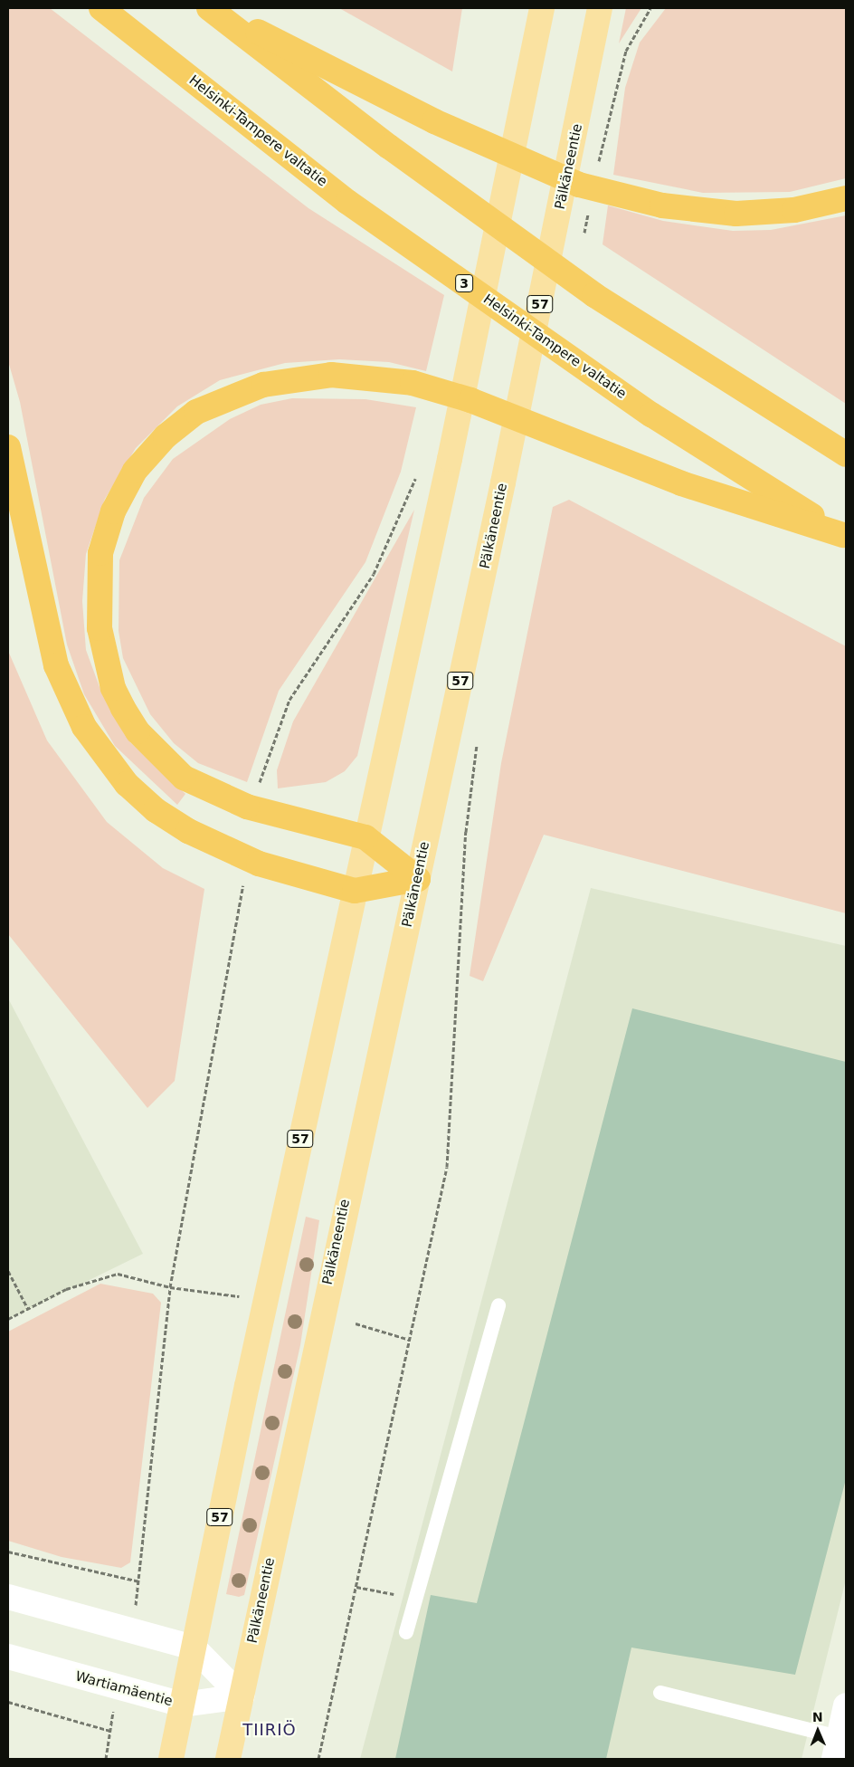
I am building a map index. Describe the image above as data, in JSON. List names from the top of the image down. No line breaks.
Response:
{"streets":{"highway":["Helsinki-Tampere valtatie","3"],"main road":["Pälkäneentie","57","Wartiamäentie"]},"crossings":[["Pälkäneentie","Wartiamäentie"],["57","Wartiamäentie"]],"districts":["TIIRIÖ"],"north":"top"}
